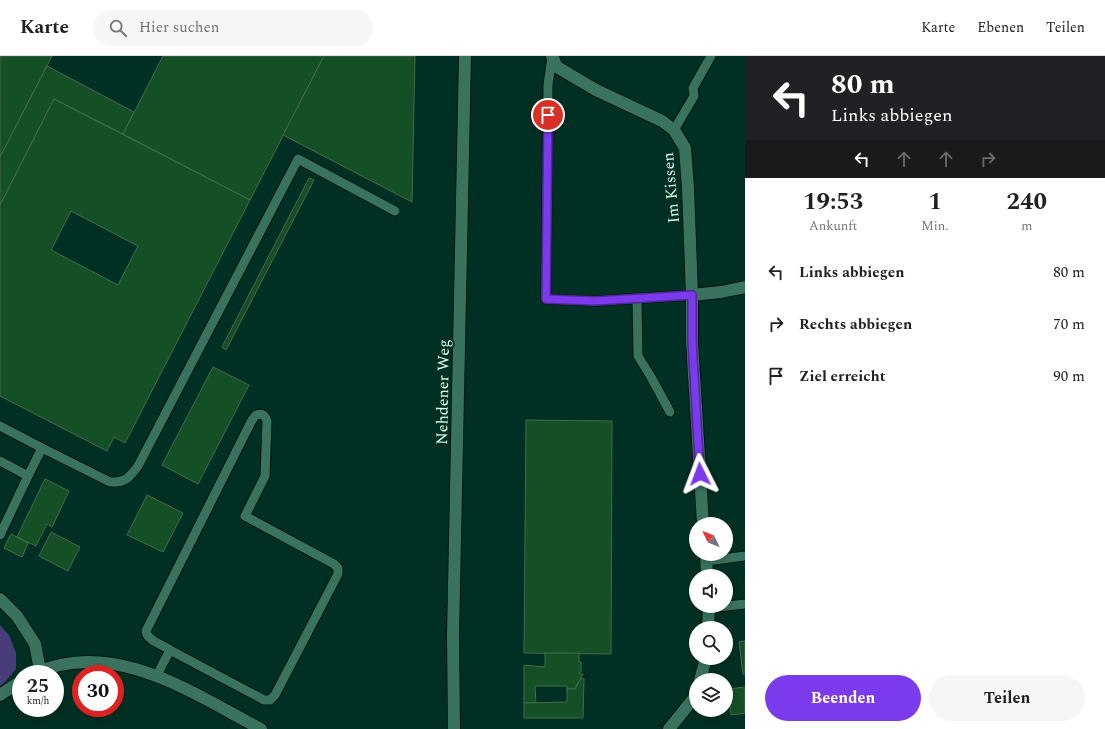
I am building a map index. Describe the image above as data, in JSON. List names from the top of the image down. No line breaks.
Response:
{"streets":{"street":["Im Kissen","Nehdener Weg"]},"north":"top left","page":{"header":"Karte","search":"Hier suchen","nav":["Karte","Ebenen","Teilen"],"turn":["80 m","Links abbiegen"],"eta":["19:53","Ankunft","1","Min.","240","m"],"list":[{"name":"Links abbiegen","value":"80 m"},{"name":"Rechts abbiegen","value":"70 m"},{"name":"Ziel erreicht","value":"90 m"}],"speed":"25 km/h","limit":"30","buttons":["Beenden","Teilen"]}}
